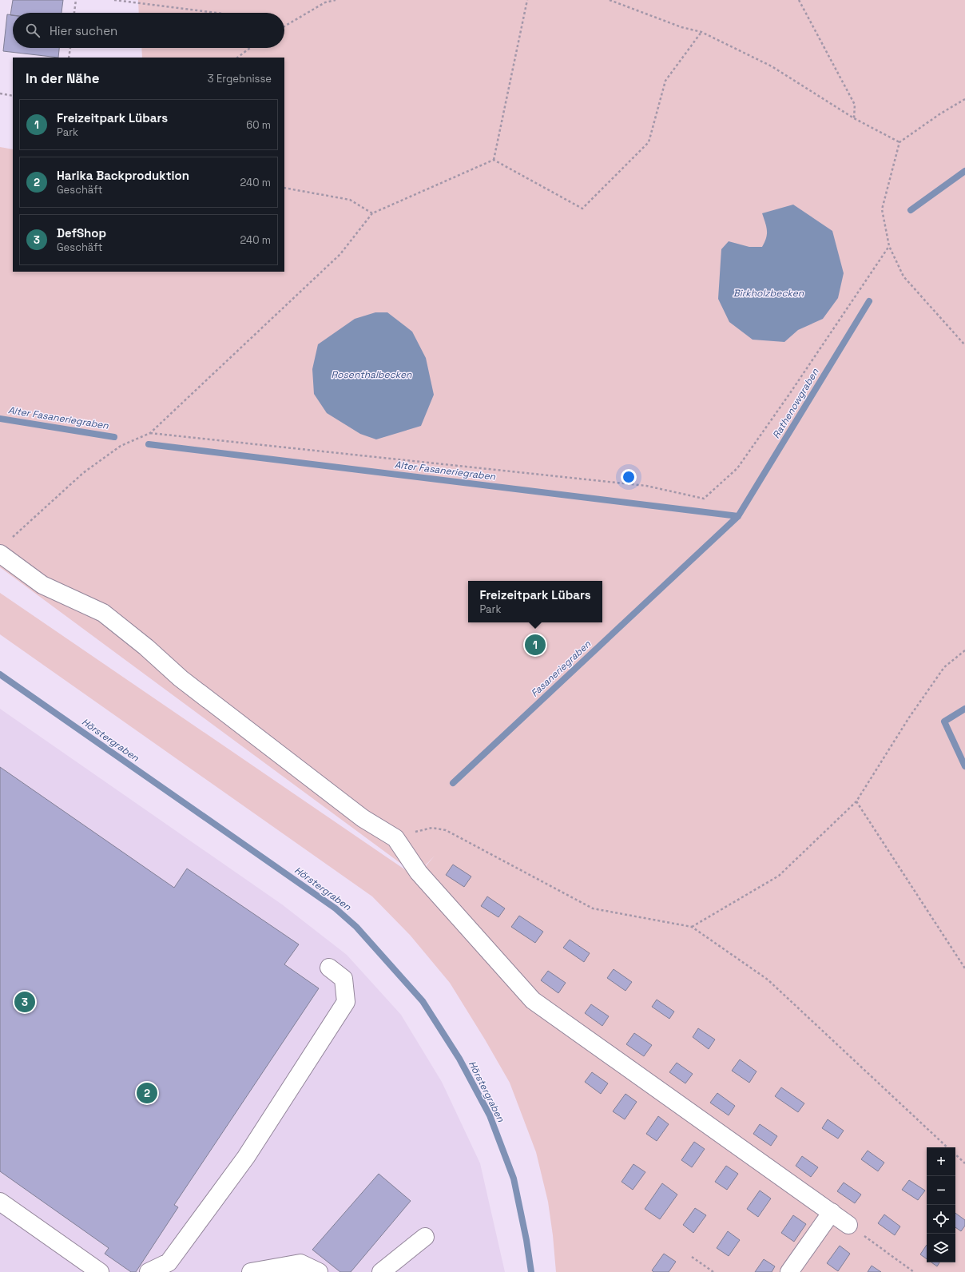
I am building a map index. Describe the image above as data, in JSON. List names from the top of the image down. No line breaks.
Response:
{"water":["Birkholzbecken","Rosenthalbecken","Rathenowgraben","Alter Fasaneriegraben","Fasaneriegraben","Hörstergraben"],"page":{"search":"Hier suchen","heading":["In der Nähe","3 Ergebnisse"],"list":[{"mark":"1","name":"Freizeitpark Lübars","note":"Park","value":"60 m"},{"mark":"2","name":"Harika Backproduktion","note":"Geschäft","value":"240 m"},{"mark":"3","name":"DefShop","note":"Geschäft","value":"240 m"}],"popup":["Freizeitpark Lübars","Park"],"pins":["1","3","2"],"map_buttons":["+","−"]}}
